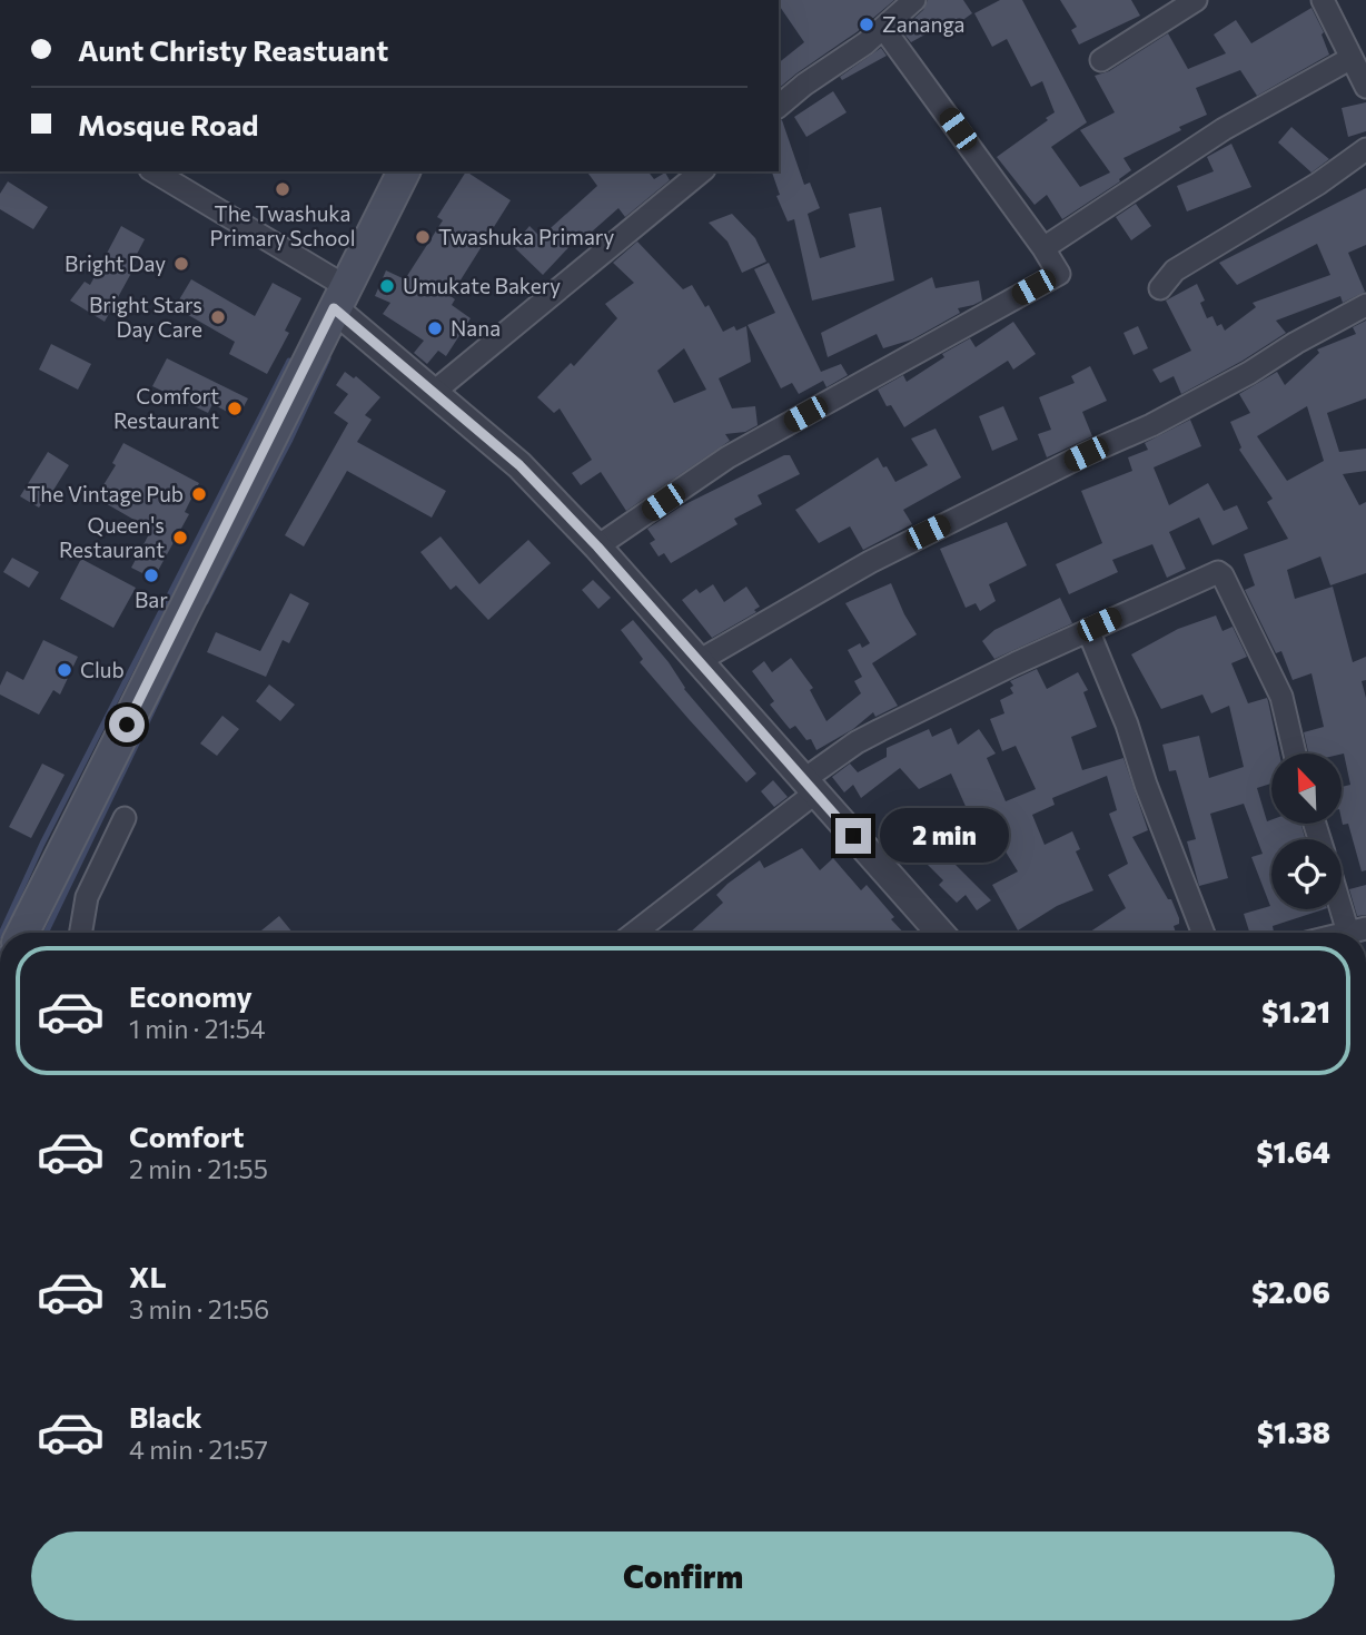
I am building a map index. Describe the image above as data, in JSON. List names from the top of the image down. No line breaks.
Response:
{"places":["Zananga","The Twashuka Primary School","Twashuka Primary","Bright Day","Umukate Bakery","Bright Stars Day Care","Nana","Comfort Restaurant","The Vintage Pub","Queen's Restaurant","Bar","Club"],"north":"top left","page":{"banner":["Aunt Christy Reastuant","Mosque Road"],"bubble":"2 min","list":[{"name":"Economy","note":"1 min · 21:54","value":"$1.21"},{"name":"Comfort","note":"2 min · 21:55","value":"$1.64"},{"name":"XL","note":"3 min · 21:56","value":"$2.06"},{"name":"Black","note":"4 min · 21:57","value":"$1.38"}],"buttons":"Confirm"}}
